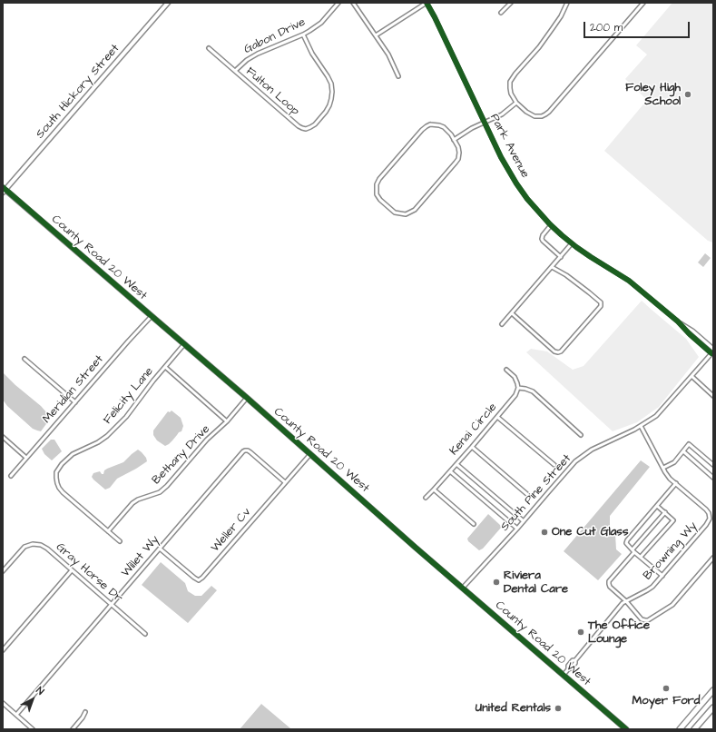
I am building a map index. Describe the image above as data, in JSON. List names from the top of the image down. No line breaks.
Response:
{"streets":{"street":["Gabon Drive","South Hickory Street","Fulton Loop","Park Avenue","County Road 20 West","Meridian Street","Felicity Lane","Kenai Circle","Bethany Drive","South Pine Street","Weller Cv","Browning Wy","Willet Wy","Gray Horse Dr"]},"crossings":[["Gabon Drive","Fulton Loop"],["South Hickory Street","County Road 20 West"],["Park Avenue","South Pine Street"],["County Road 20 West","Meridian Street"],["County Road 20 West","Felicity Lane"],["County Road 20 West","Bethany Drive"],["County Road 20 West","South Pine Street"],["County Road 20 West","Weller Cv"],["County Road 20 West","Browning Wy"],["Felicity Lane","Bethany Drive"],["South Pine Street","Browning Wy"],["Weller Cv","Willet Wy"],["Willet Wy","Gray Horse Dr"]],"places":["Foley High School","One Cut Glass","Riviera Dental Care","The Office Lounge","Moyer Ford","United Rentals"],"scale_bar":"200 m","north":"top right"}
